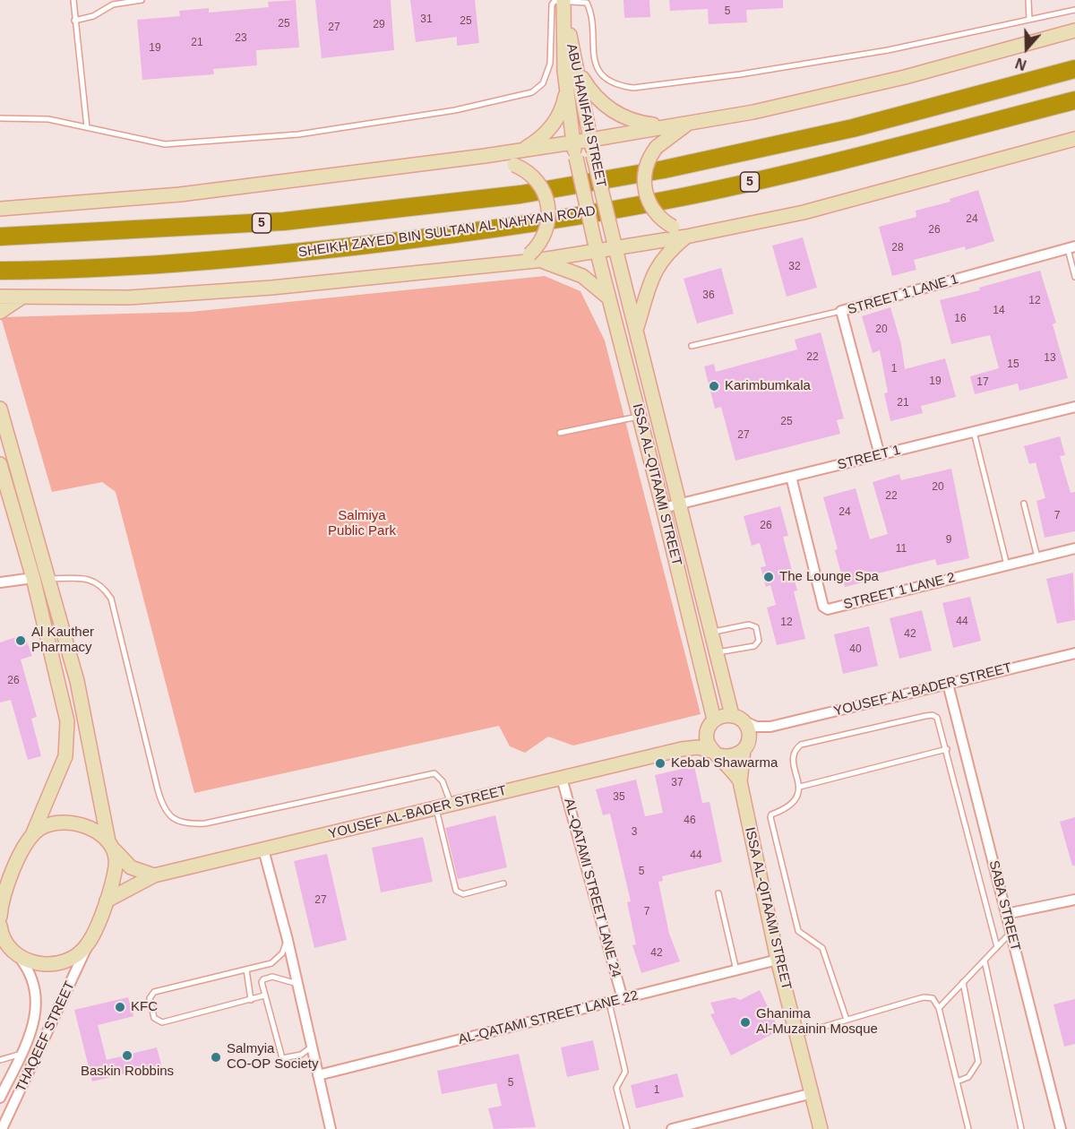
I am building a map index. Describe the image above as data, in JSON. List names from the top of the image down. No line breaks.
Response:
{"streets":{"highway":["5","SHEIKH ZAYED BIN SULTAN AL NAHYAN ROAD"],"street":["ABU HANIFAH STREET","STREET 1 LANE 1","STREET 1","ISSA AL-QITAAMI STREET","STREET 1 LANE 2","YOUSEF AL-BADER STREET","AL-QATAMI STREET LANE 24","SABA STREET","AL-QATAMI STREET LANE 22","THAQEEF STREET"]},"crossings":[["ABU HANIFAH STREET","ISSA AL-QITAAMI STREET"],["STREET 1 LANE 1","STREET 1"],["STREET 1","ISSA AL-QITAAMI STREET"],["STREET 1","STREET 1 LANE 2"],["ISSA AL-QITAAMI STREET","YOUSEF AL-BADER STREET"],["ISSA AL-QITAAMI STREET","AL-QATAMI STREET LANE 22"],["YOUSEF AL-BADER STREET","AL-QATAMI STREET LANE 24"],["YOUSEF AL-BADER STREET","SABA STREET"],["AL-QATAMI STREET LANE 24","AL-QATAMI STREET LANE 22"]],"parks":["Salmiya Public Park"],"places":["Karimbumkala","The Lounge Spa","Al Kauther Pharmacy","Kebab Shawarma","KFC","Ghanima Al-Muzainin Mosque","Baskin Robbins","Salmyia CO-OP Society"],"house_numbers":["5","31","25","25","29","27","23","21","19","24","26","28","32","36","12","14","16","20","22","13","15","1","19","17","21","25","27","20","22","24","7","26","9","11","44","12","42","40","26","37","35","46","3","44","5","27","7","42","5","1"],"north":"bottom"}
